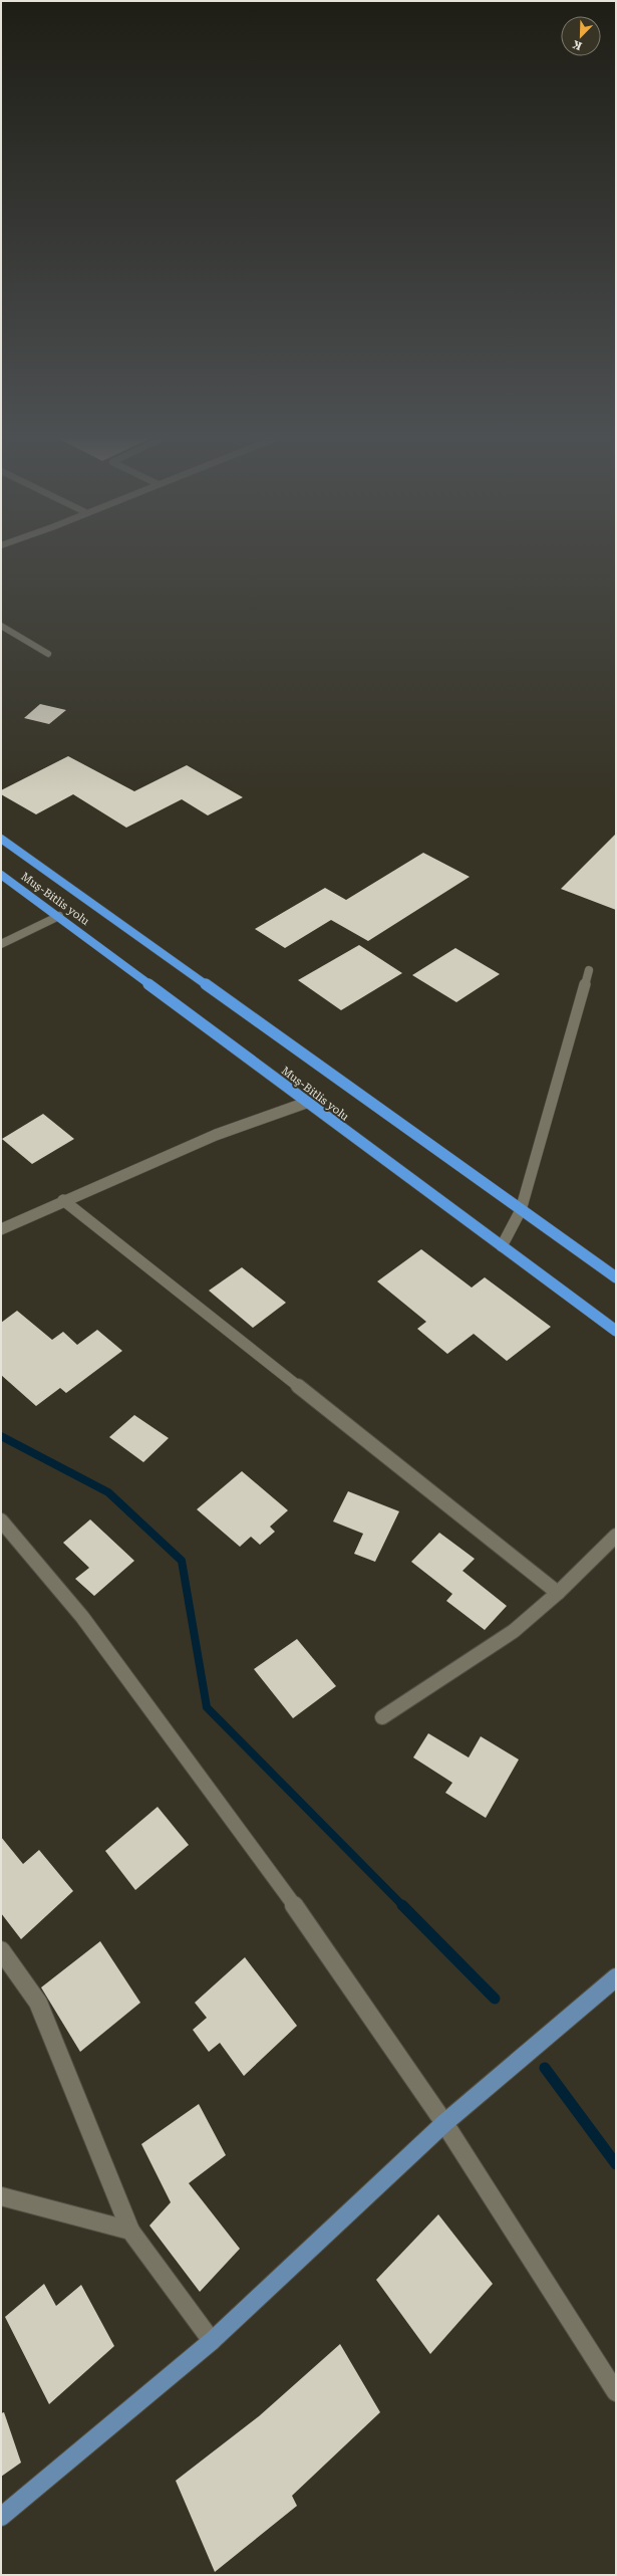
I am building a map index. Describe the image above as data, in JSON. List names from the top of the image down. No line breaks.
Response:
{"streets":{"highway":["Muş-Bitlis yolu"]},"north":"bottom left"}
